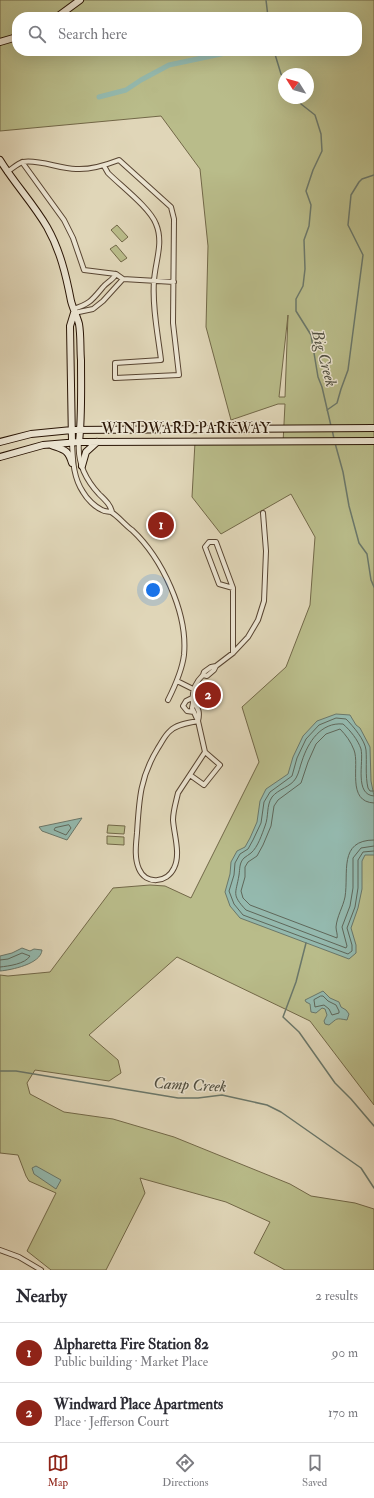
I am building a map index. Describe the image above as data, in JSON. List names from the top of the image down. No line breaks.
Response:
{"streets":{"main road":["WINDWARD PARKWAY"]},"water":["Big Creek","Camp Creek"],"north":"top left","page":{"search":"Search here","pins":["1","2"],"heading":["Nearby","2 results"],"list":[{"mark":"1","name":"Alpharetta Fire Station 82","note":"Public building · Market Place","value":"90 m"},{"mark":"2","name":"Windward Place Apartments","note":"Place · Jefferson Court","value":"170 m"}],"nav":["Map","Directions","Saved"]}}
